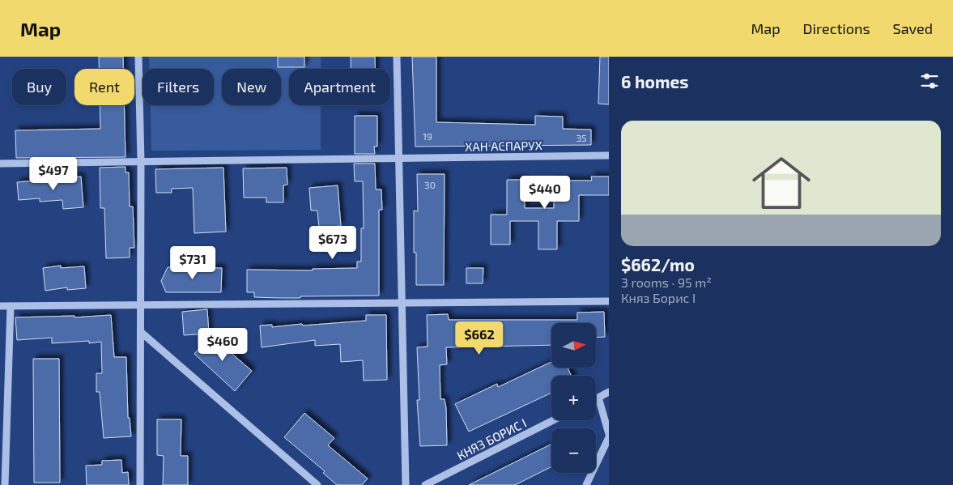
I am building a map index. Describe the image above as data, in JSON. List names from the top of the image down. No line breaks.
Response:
{"streets":{"street":["ХАН АСПАРУХ","КНЯЗ БОРИС I"]},"house_numbers":["19","35","30"],"north":"right","page":{"header":"Map","nav":["Map","Directions","Saved"],"heading":"6 homes","chip":["Buy","Rent","Filters","New","Apartment"],"list":[{"name":"$662/mo","note":"3 rooms · 95 m² · Княз Борис I"}],"price":["$497","$440","$673","$731","$662","$460"],"map_buttons":["+","−"]}}
